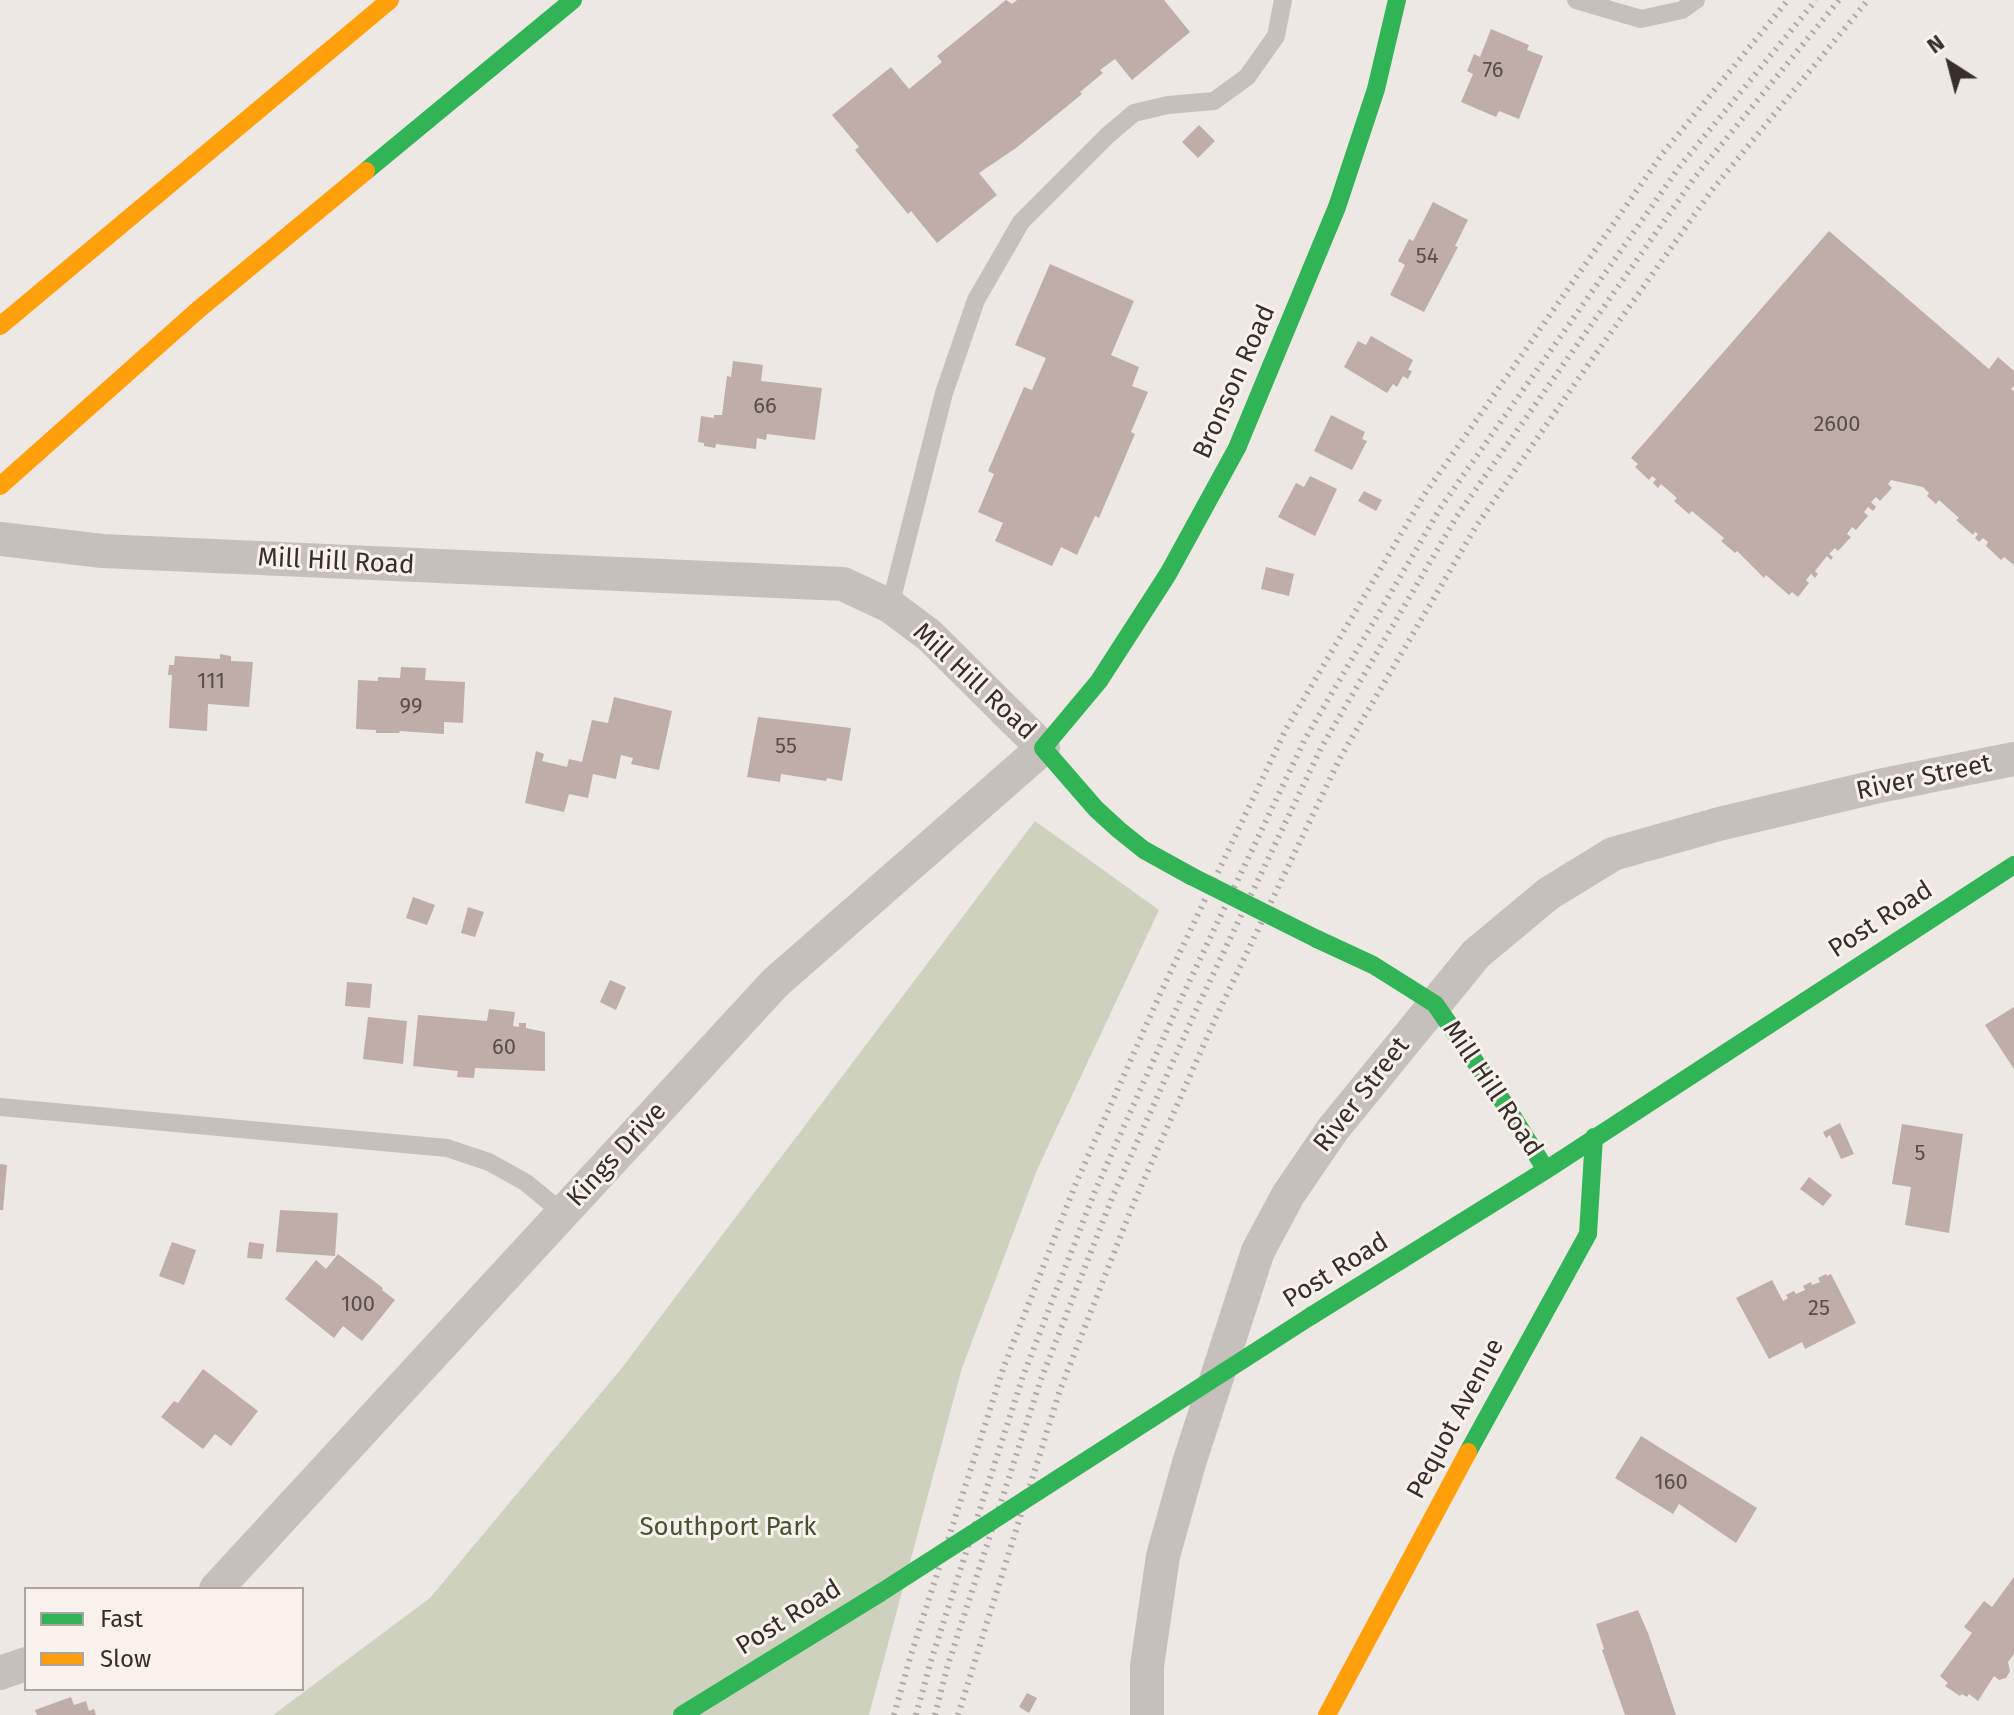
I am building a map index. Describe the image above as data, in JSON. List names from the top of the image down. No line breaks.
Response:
{"streets":{"main road":["Bronson Road","Mill Hill Road","Post Road","Pequot Avenue"],"street":["River Street","Kings Drive"]},"crossings":[["Bronson Road","Mill Hill Road"],["Bronson Road","Kings Drive"],["Mill Hill Road","River Street"],["Mill Hill Road","Post Road"],["Mill Hill Road","Kings Drive"],["Post Road","Pequot Avenue"]],"parks":["Southport Park"],"house_numbers":["76","54","66","2600","111","99","55","60","5","100","25","160"],"legend":["Fast","Slow"],"north":"top left"}
